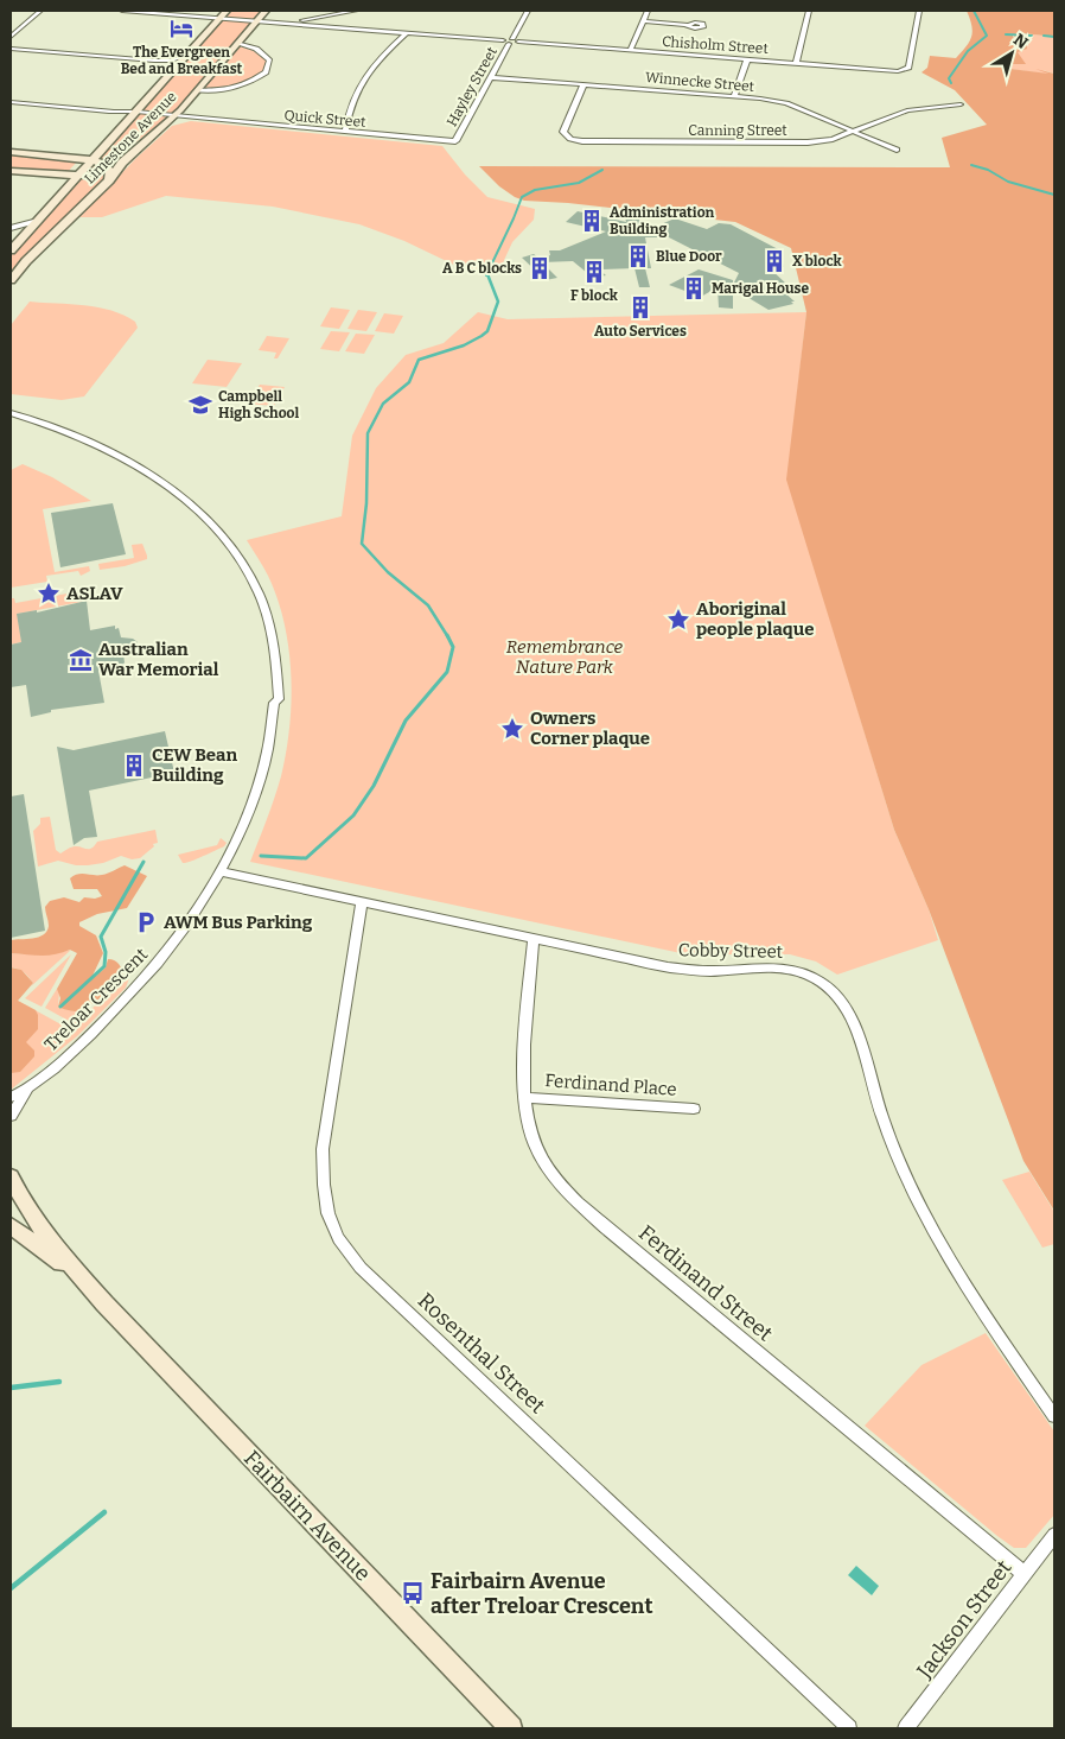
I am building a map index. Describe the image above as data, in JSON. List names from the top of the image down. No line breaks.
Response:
{"streets":{"main road":["Limestone Avenue","Fairbairn Avenue"],"street":["Chisholm Street","Winnecke Street","Hayley Street","Quick Street","Canning Street","Cobby Street","Treloar Crescent","Ferdinand Place","Ferdinand Street","Rosenthal Street","Jackson Street"]},"crossings":[["Chisholm Street","Hayley Street"],["Chisholm Street","Limestone Avenue"],["Winnecke Street","Hayley Street"],["Winnecke Street","Canning Street"],["Hayley Street","Quick Street"],["Quick Street","Limestone Avenue"],["Cobby Street","Treloar Crescent"],["Cobby Street","Ferdinand Street"],["Cobby Street","Rosenthal Street"],["Ferdinand Place","Ferdinand Street"],["Ferdinand Street","Jackson Street"]],"parks":["Remembrance Nature Park"],"places":{"hotel":["The Evergreen Bed and Breakfast"],"building":["Administration Building","Blue Door","X block","A B C blocks","F block","Marigal House","Auto Services","CEW Bean Building"],"school or university":["Campbell High School"],"place":["ASLAV","Aboriginal people plaque","Owners Corner plaque"],"museum":["Australian War Memorial"],"parking":["AWM Bus Parking"],"bus stop":["Fairbairn Avenue after Treloar Crescent"]},"north":"top right"}
